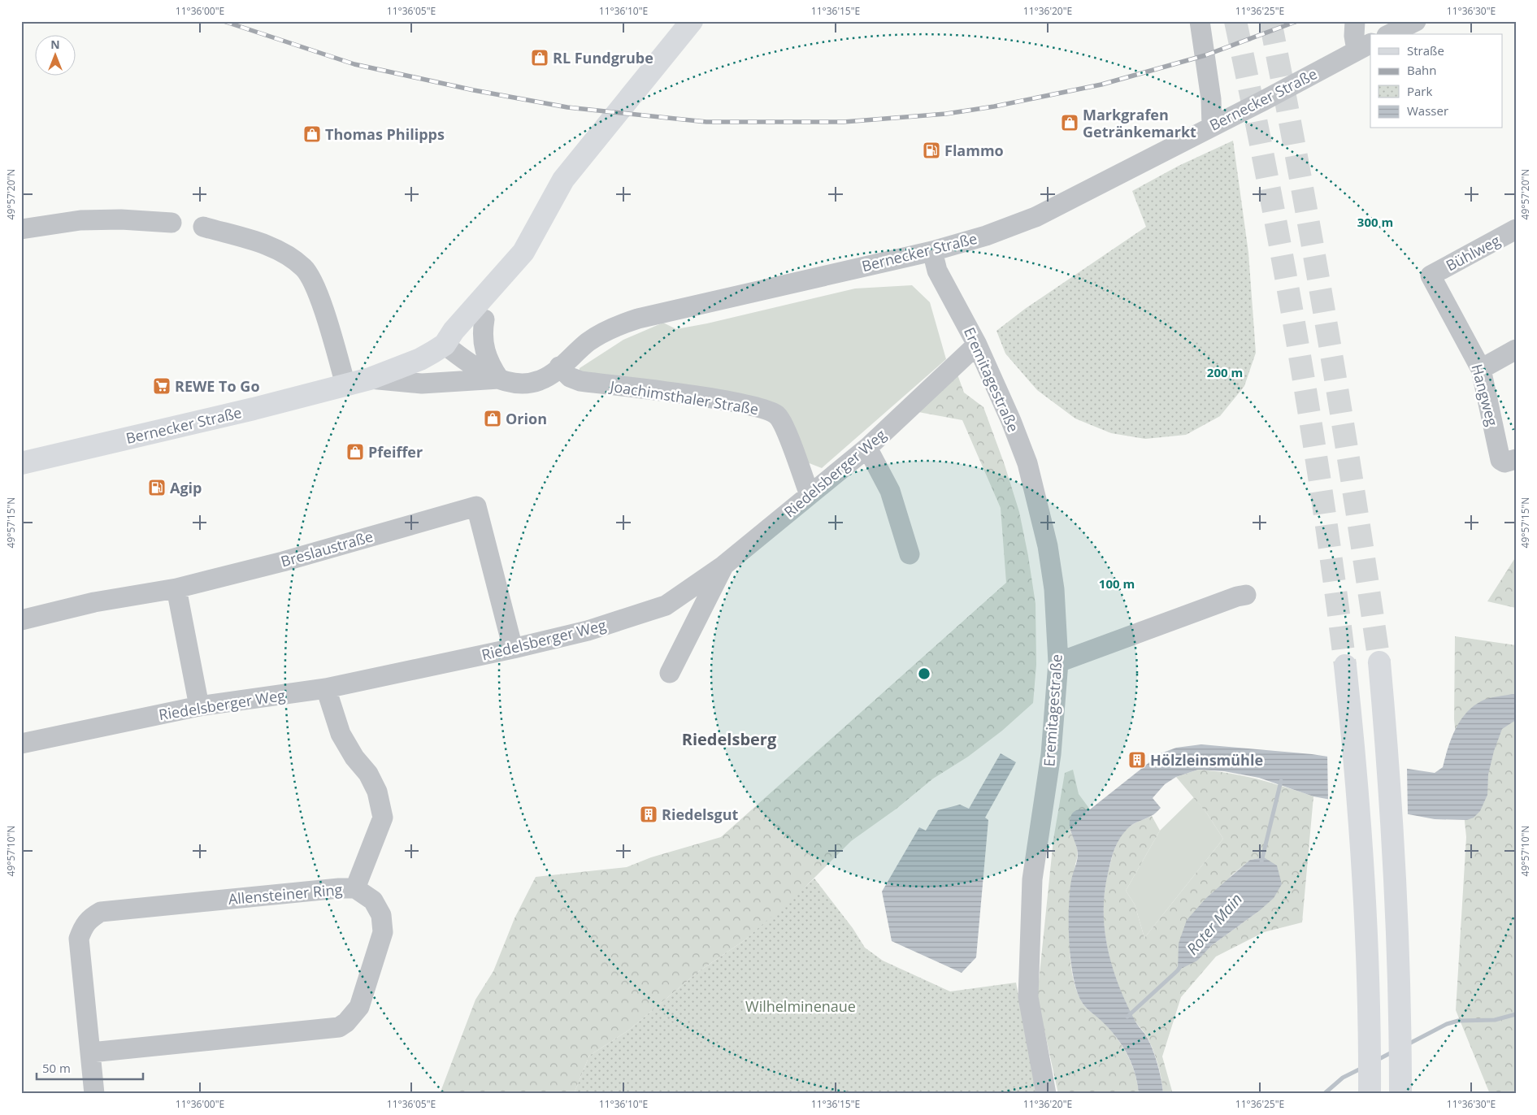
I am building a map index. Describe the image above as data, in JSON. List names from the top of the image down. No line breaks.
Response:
{"streets":{"main road":["Bernecker Straße"],"street":["Bühlweg","Eremitagestraße","Hangweg","Joachimsthaler Straße","Riedelsberger Weg","Breslaustraße","Allensteiner Ring"]},"crossings":[["Bernecker Straße","Eremitagestraße"],["Bernecker Straße","Joachimsthaler Straße"],["Bühlweg","Hangweg"],["Eremitagestraße","Riedelsberger Weg"],["Joachimsthaler Straße","Riedelsberger Weg"],["Riedelsberger Weg","Breslaustraße"]],"districts":["Riedelsberg"],"water":["Roter Main"],"parks":["Wilhelminenaue"],"places":{"shop":["RL Fundgrube","Markgrafen Getränkemarkt","Thomas Philipps","Orion","Pfeiffer"],"fuel station":["Flammo","Agip"],"supermarket":["REWE To Go"],"building":["Hölzleinsmühle","Riedelsgut"]},"legend":["Straße","Bahn","Park","Wasser"],"scale_bar":"50 m","north":"top","coordinates":["11°36'00\"E","11°36'05\"E","11°36'10\"E","11°36'15\"E","11°36'20\"E","11°36'25\"E","11°36'30\"E","49°57'20\"N","49°57'15\"N","49°57'10\"N"],"rings":["300 m","200 m","100 m"]}
